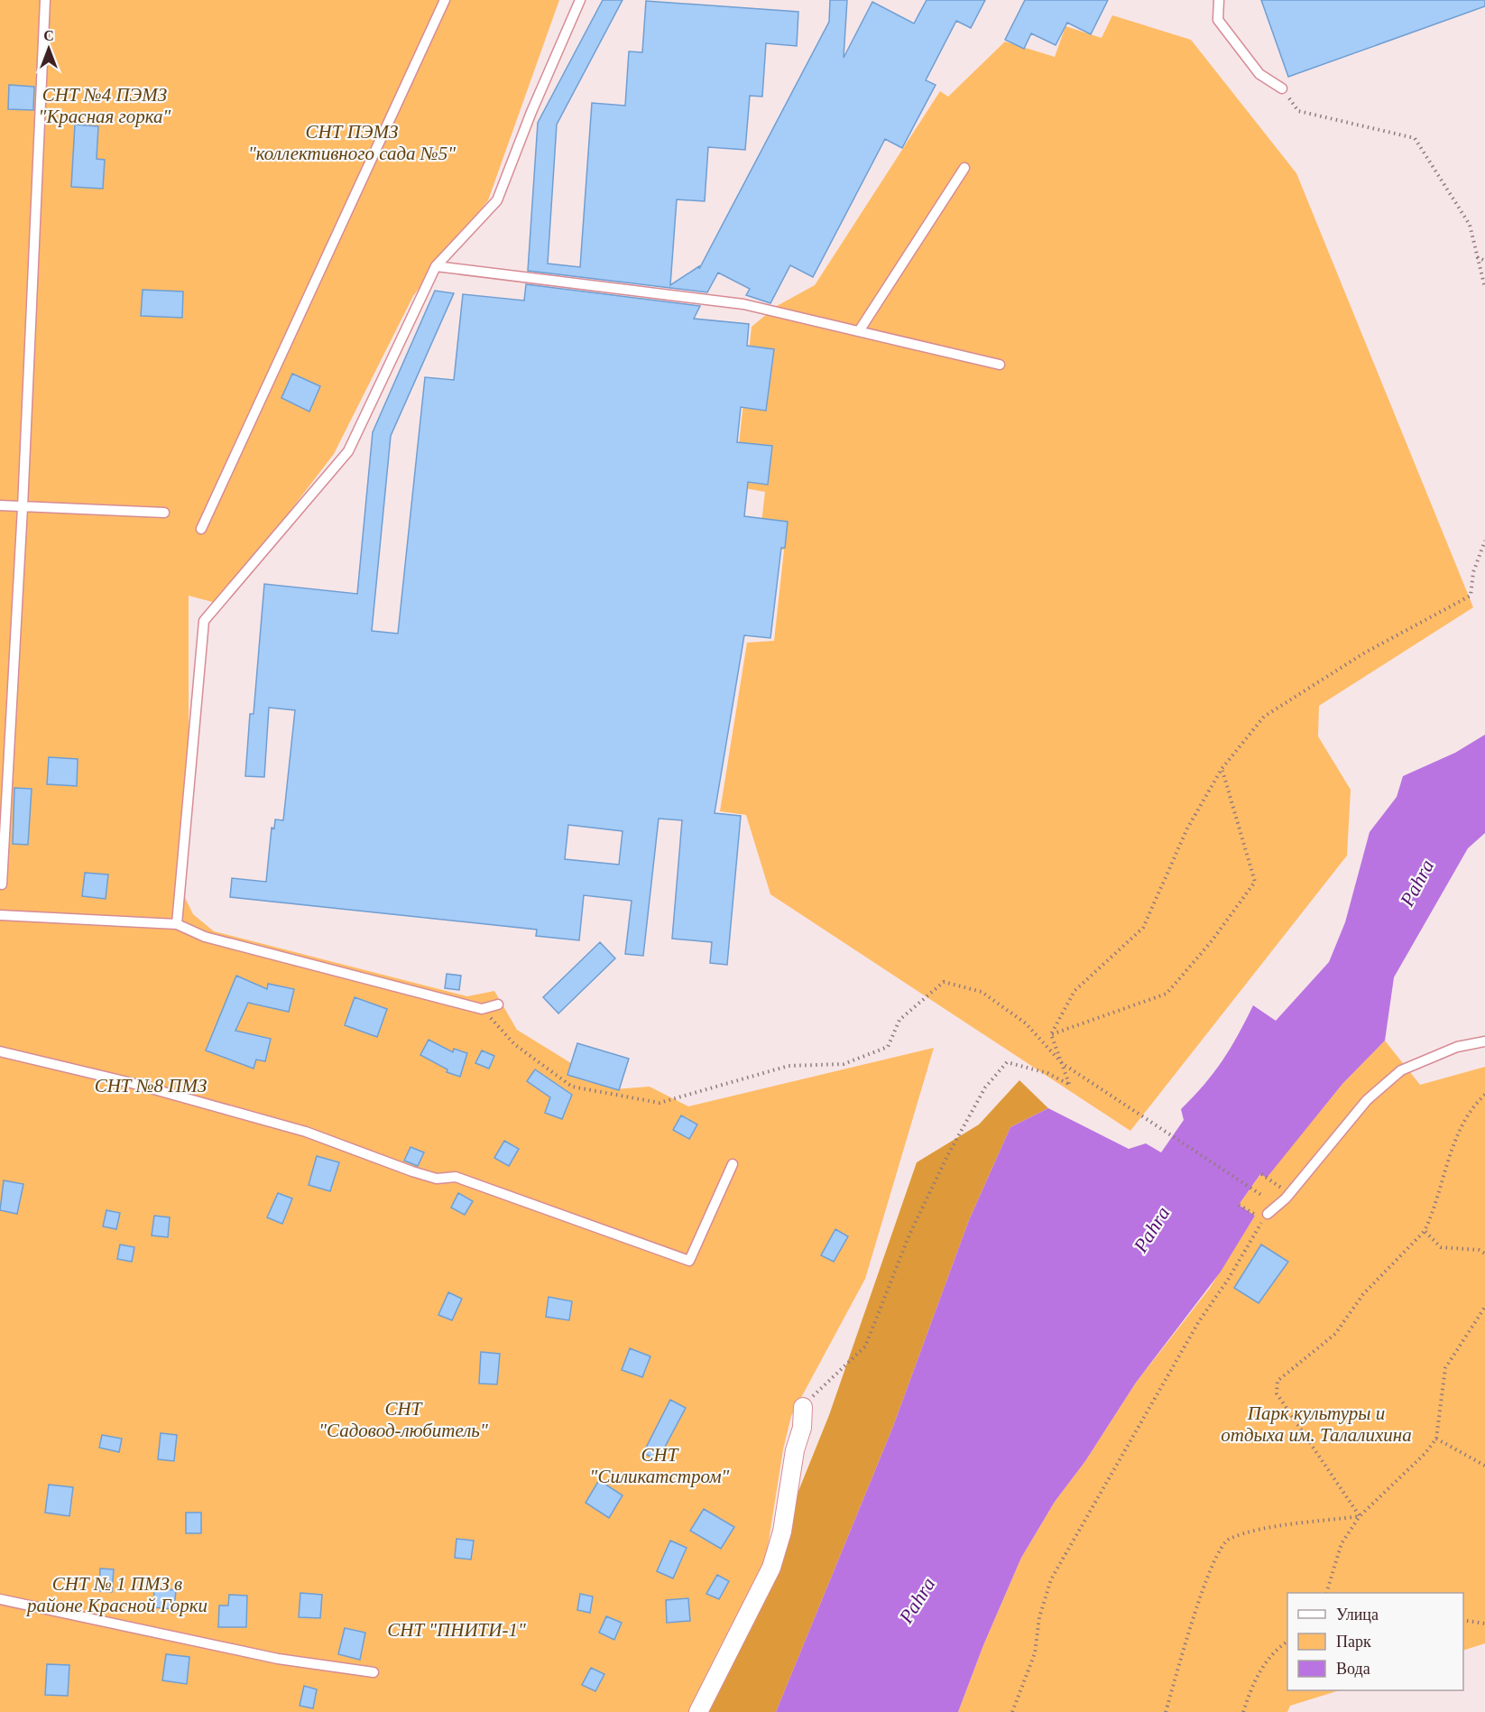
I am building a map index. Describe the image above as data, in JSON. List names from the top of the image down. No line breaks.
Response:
{"water":["Pahra"],"parks":["СНТ №4 ПЭМЗ \"Красная горка\"","СНТ ПЭМЗ \"коллективного сада №5\"","СНТ №8 ПМЗ","СНТ \"Садовод-любитель\"","Парк культуры и отдыха им. Талалихина","СНТ \"Силикатстром\"","СНТ № 1 ПМЗ в районе Красной Горки","СНТ \"ПНИТИ-1\""],"legend":["Улица","Парк","Вода"],"north":"top"}
